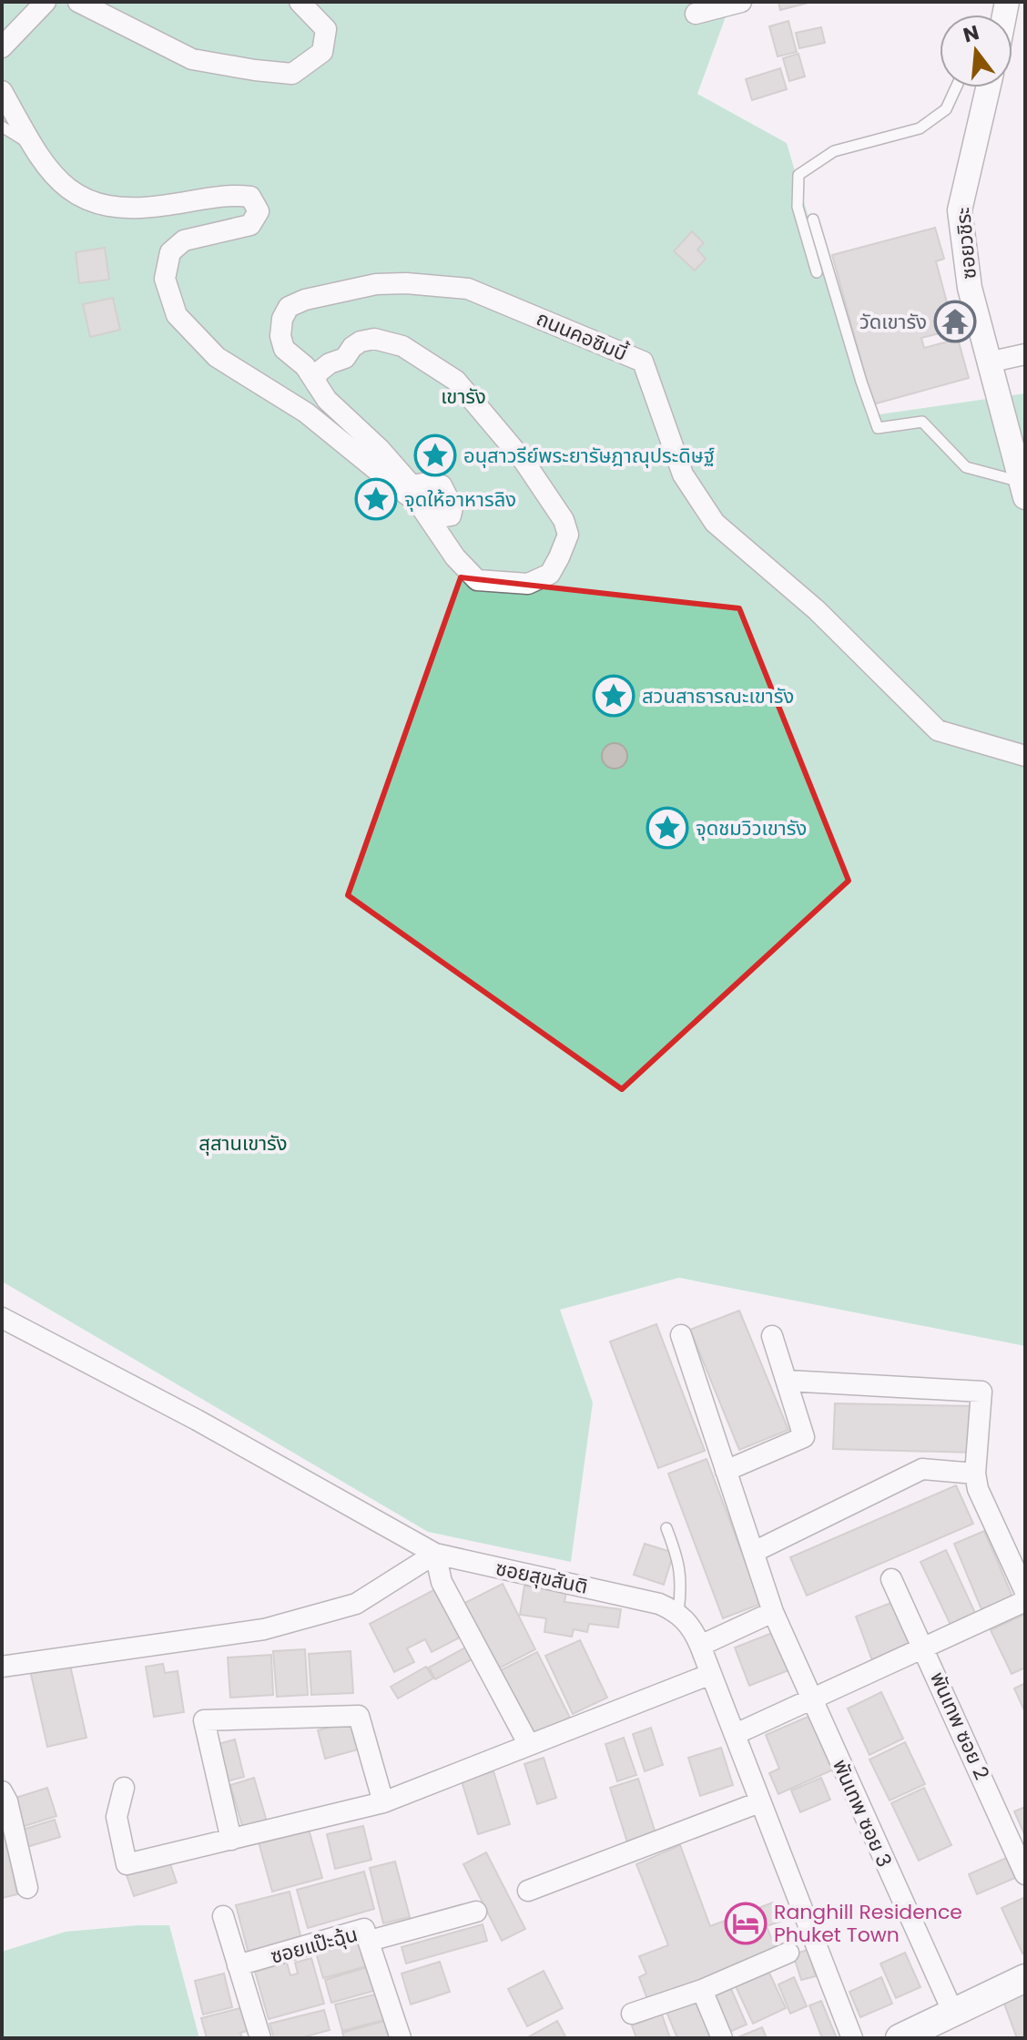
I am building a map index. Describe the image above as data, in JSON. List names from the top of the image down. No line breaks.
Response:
{"streets":{"street":["ซอยวชิระ","ถนนคอซิมบี้","ซอยสุขสันติ","พันเทพ ซอย 2","พันเทพ ซอย 3","ซอยแป๊ะฉุ้น"]},"parks":["เขารัง","สุสานเขารัง"],"places":{"temple":["วัดเขารัง"],"place":["อนุสาวรีย์พระยารัษฎาณุประดิษฐ์","จุดให้อาหารลิง","สวนสาธารณะเขารัง","จุดชมวิวเขารัง"],"hotel":["Ranghill Residence Phuket Town"]},"north":"top"}
